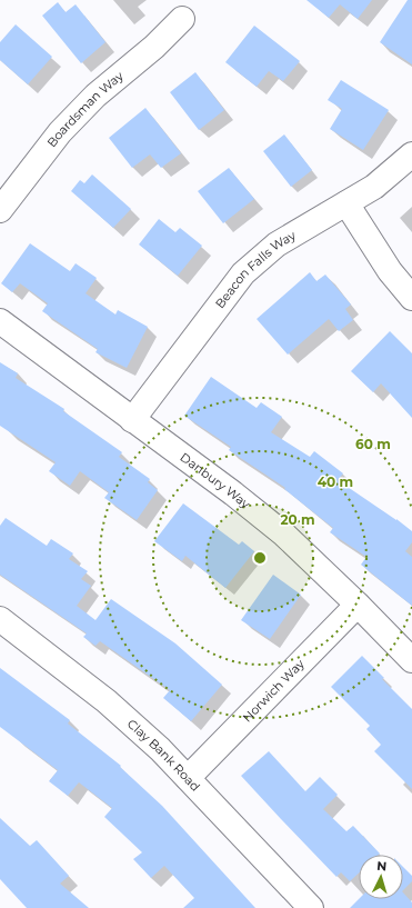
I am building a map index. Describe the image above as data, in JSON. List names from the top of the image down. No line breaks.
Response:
{"streets":{"street":["Boardsman Way","Beacon Falls Way","Danbury Way","Norwich Way","Clay Bank Road"]},"crossings":[["Beacon Falls Way","Danbury Way"],["Danbury Way","Norwich Way"],["Norwich Way","Clay Bank Road"]],"north":"top","rings":["60 m","40 m","20 m"]}
